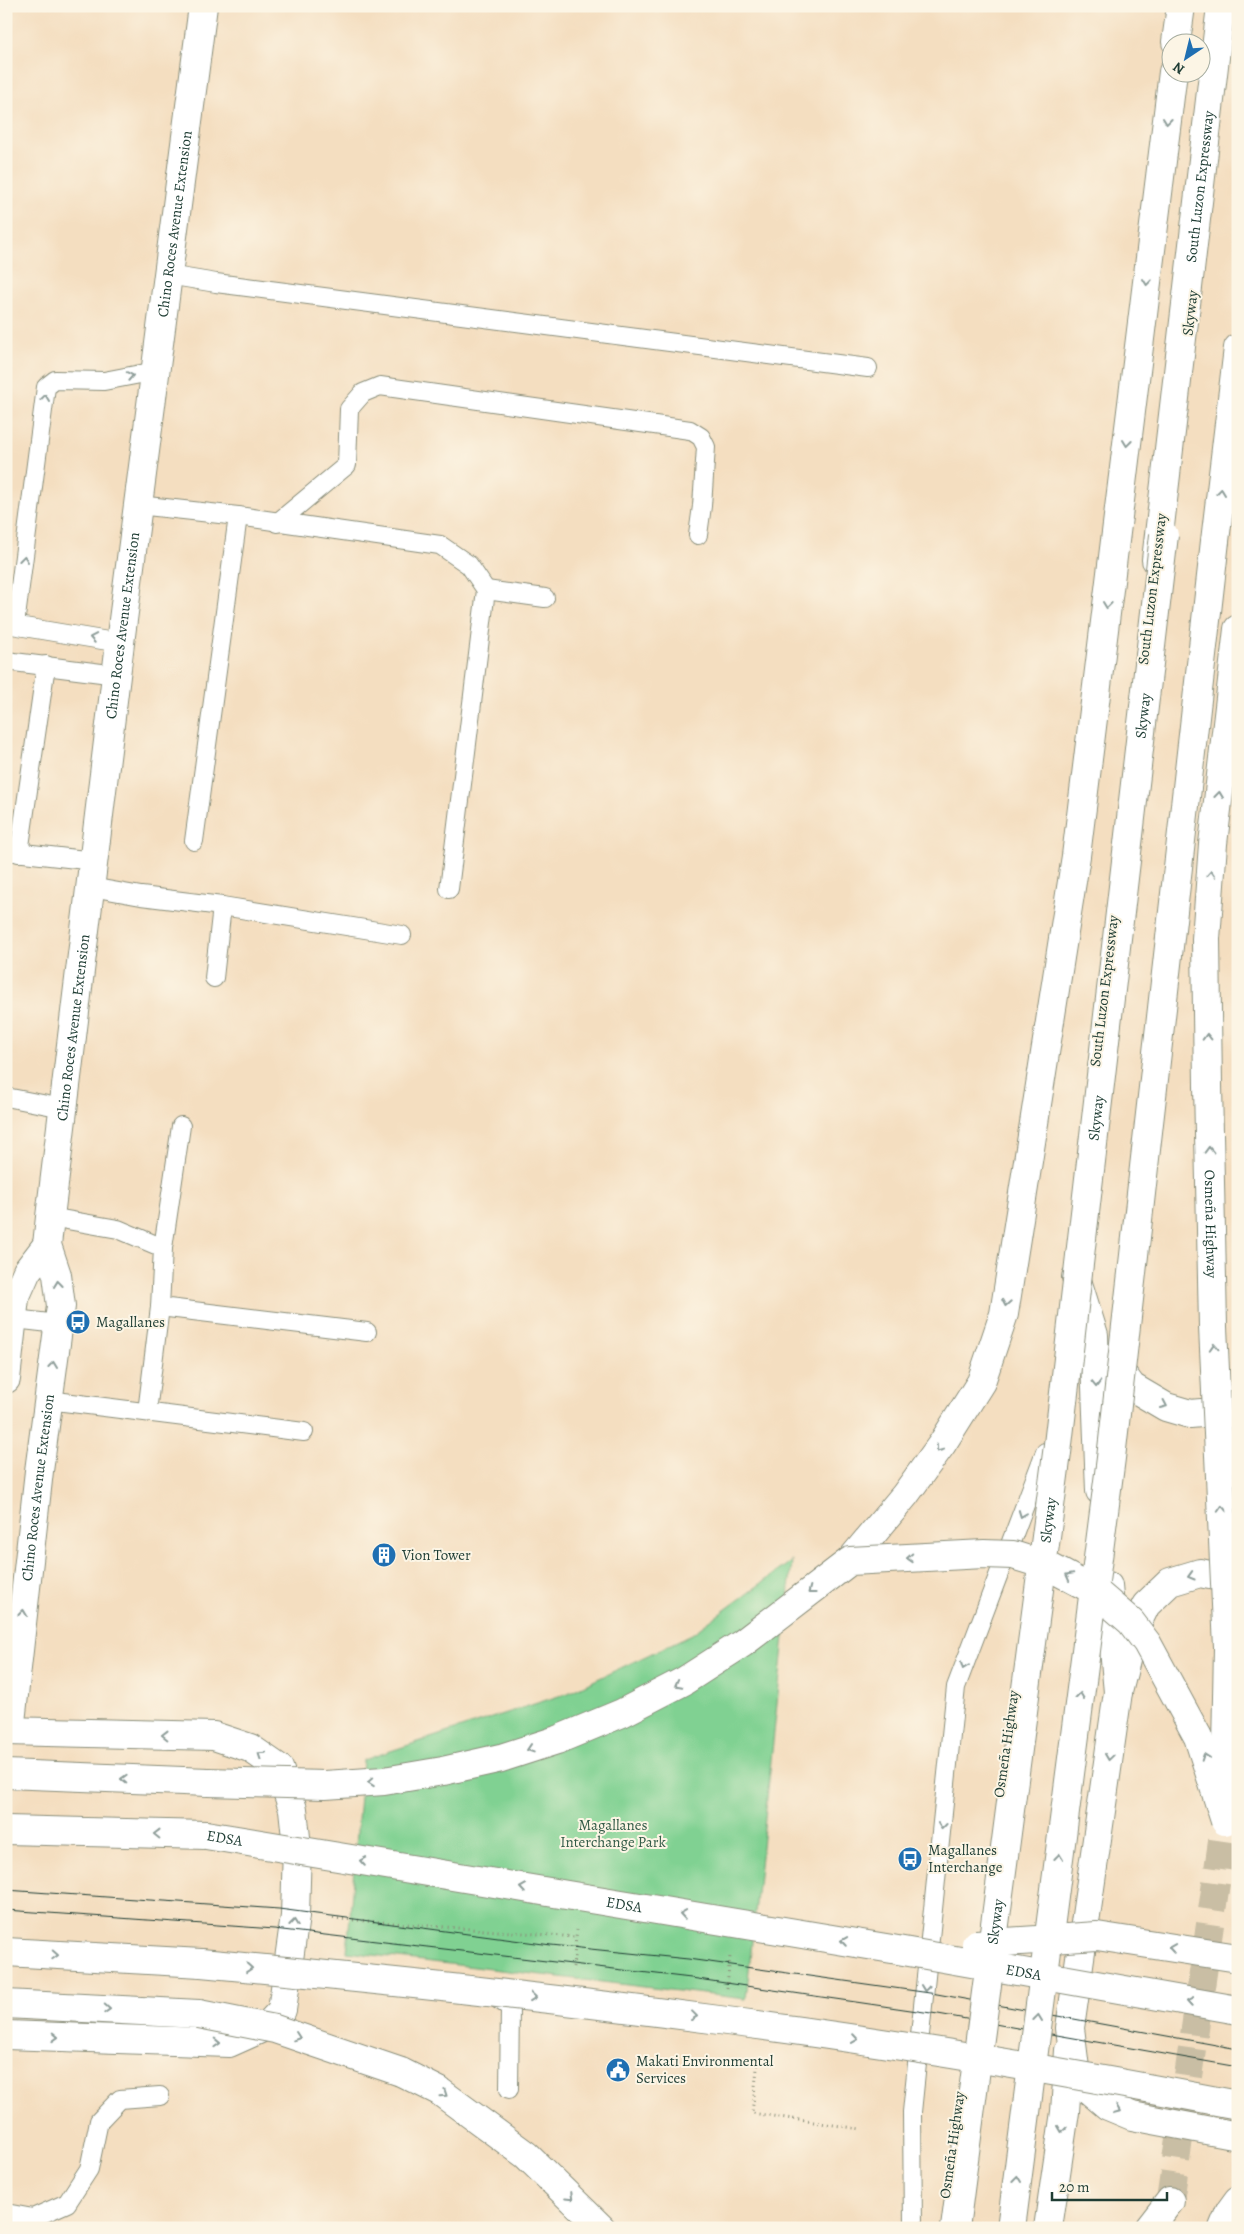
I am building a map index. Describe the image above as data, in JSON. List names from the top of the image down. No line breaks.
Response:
{"streets":{"main road":["South Luzon Expressway","Chino Roces Avenue Extension","Skyway","Osmeña Highway","EDSA"]},"crossings":[["South Luzon Expressway","Osmeña Highway"]],"parks":["Magallanes Interchange Park"],"places":{"bus stop":["Magallanes","Magallanes Interchange"],"building":["Vion Tower"],"public building":["Makati Environmental Services"]},"scale_bar":"20 m","north":"bottom left"}
